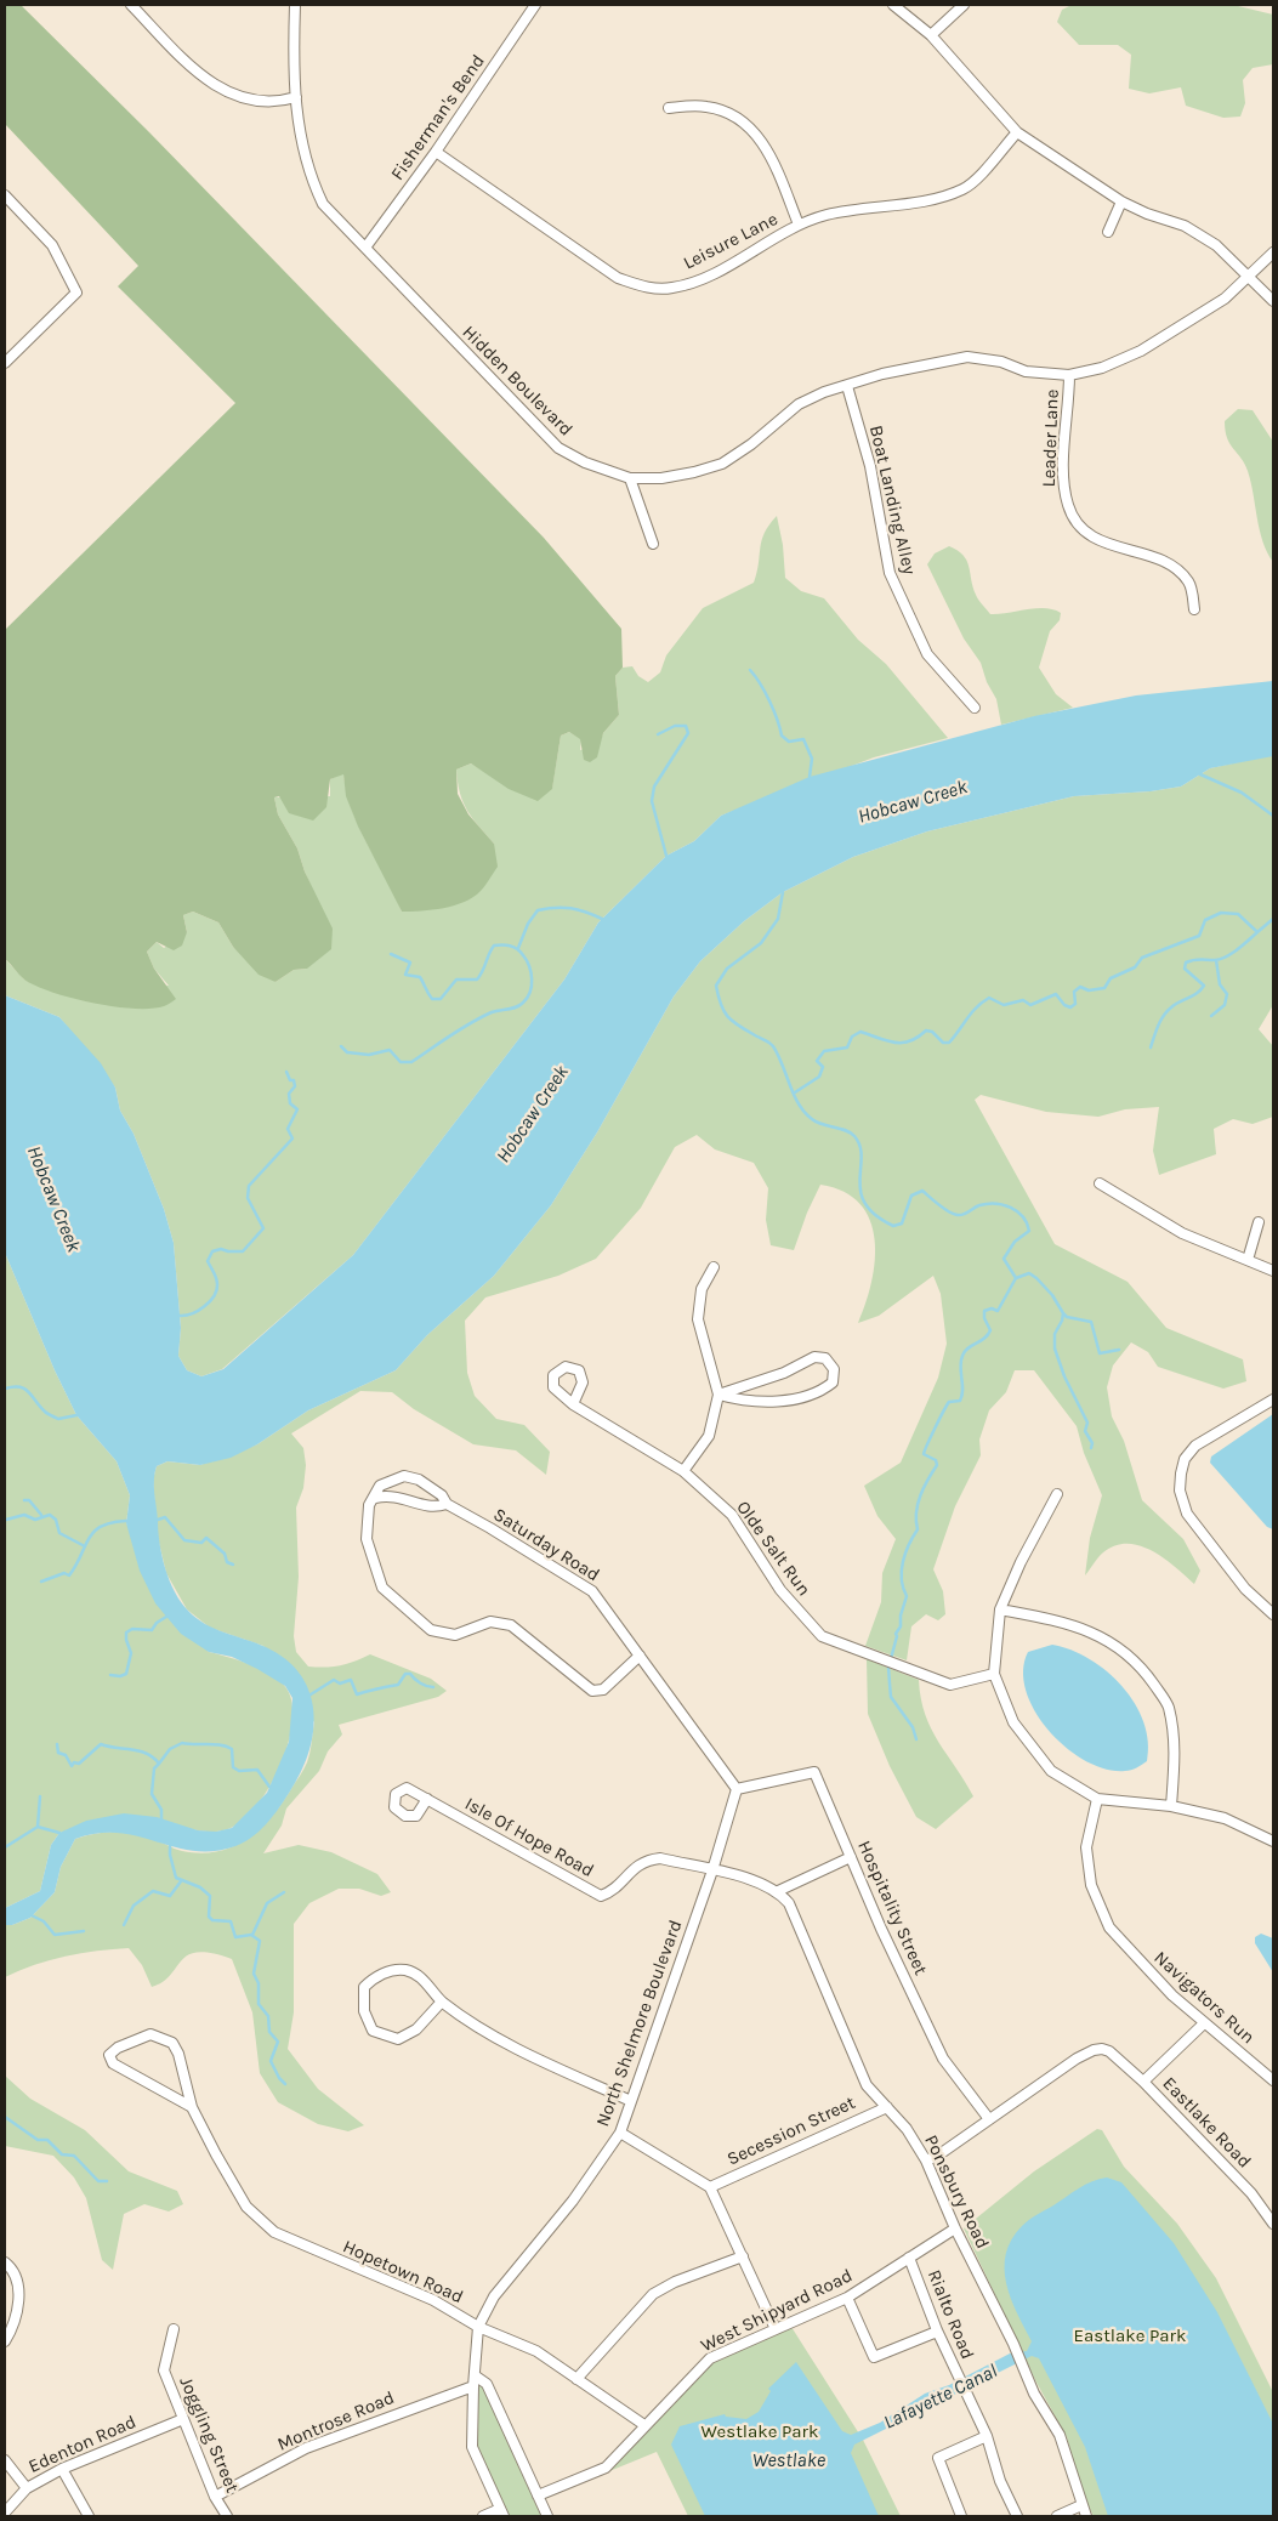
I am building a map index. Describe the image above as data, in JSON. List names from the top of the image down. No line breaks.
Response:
{"streets":{"street":["Fisherman's Bend","Leisure Lane","Hidden Boulevard","Leader Lane","Boat Landing Alley","Saturday Road","Olde Salt Run","Isle Of Hope Road","Hospitality Street","Navigators Run","North Shelmore Boulevard","Eastlake Road","Secession Street","Ponsbury Road","Hopetown Road","West Shipyard Road","Rialto Road","Montrose Road","Joggling Street","Edenton Road"]},"crossings":[["Fisherman's Bend","Leisure Lane"],["Fisherman's Bend","Hidden Boulevard"],["Hidden Boulevard","Leader Lane"],["Hidden Boulevard","Boat Landing Alley"],["Saturday Road","Hospitality Street"],["Saturday Road","North Shelmore Boulevard"],["Isle Of Hope Road","North Shelmore Boulevard"],["Hospitality Street","North Shelmore Boulevard"],["Hospitality Street","Eastlake Road"],["North Shelmore Boulevard","Hopetown Road"],["North Shelmore Boulevard","Montrose Road"],["Secession Street","Ponsbury Road"],["Ponsbury Road","West Shipyard Road"],["Hopetown Road","West Shipyard Road"],["West Shipyard Road","Rialto Road"],["Montrose Road","Joggling Street"],["Joggling Street","Edenton Road"]],"water":["Hobcaw Creek","Lafayette Canal","Westlake"],"parks":["Eastlake Park","Westlake Park"]}
